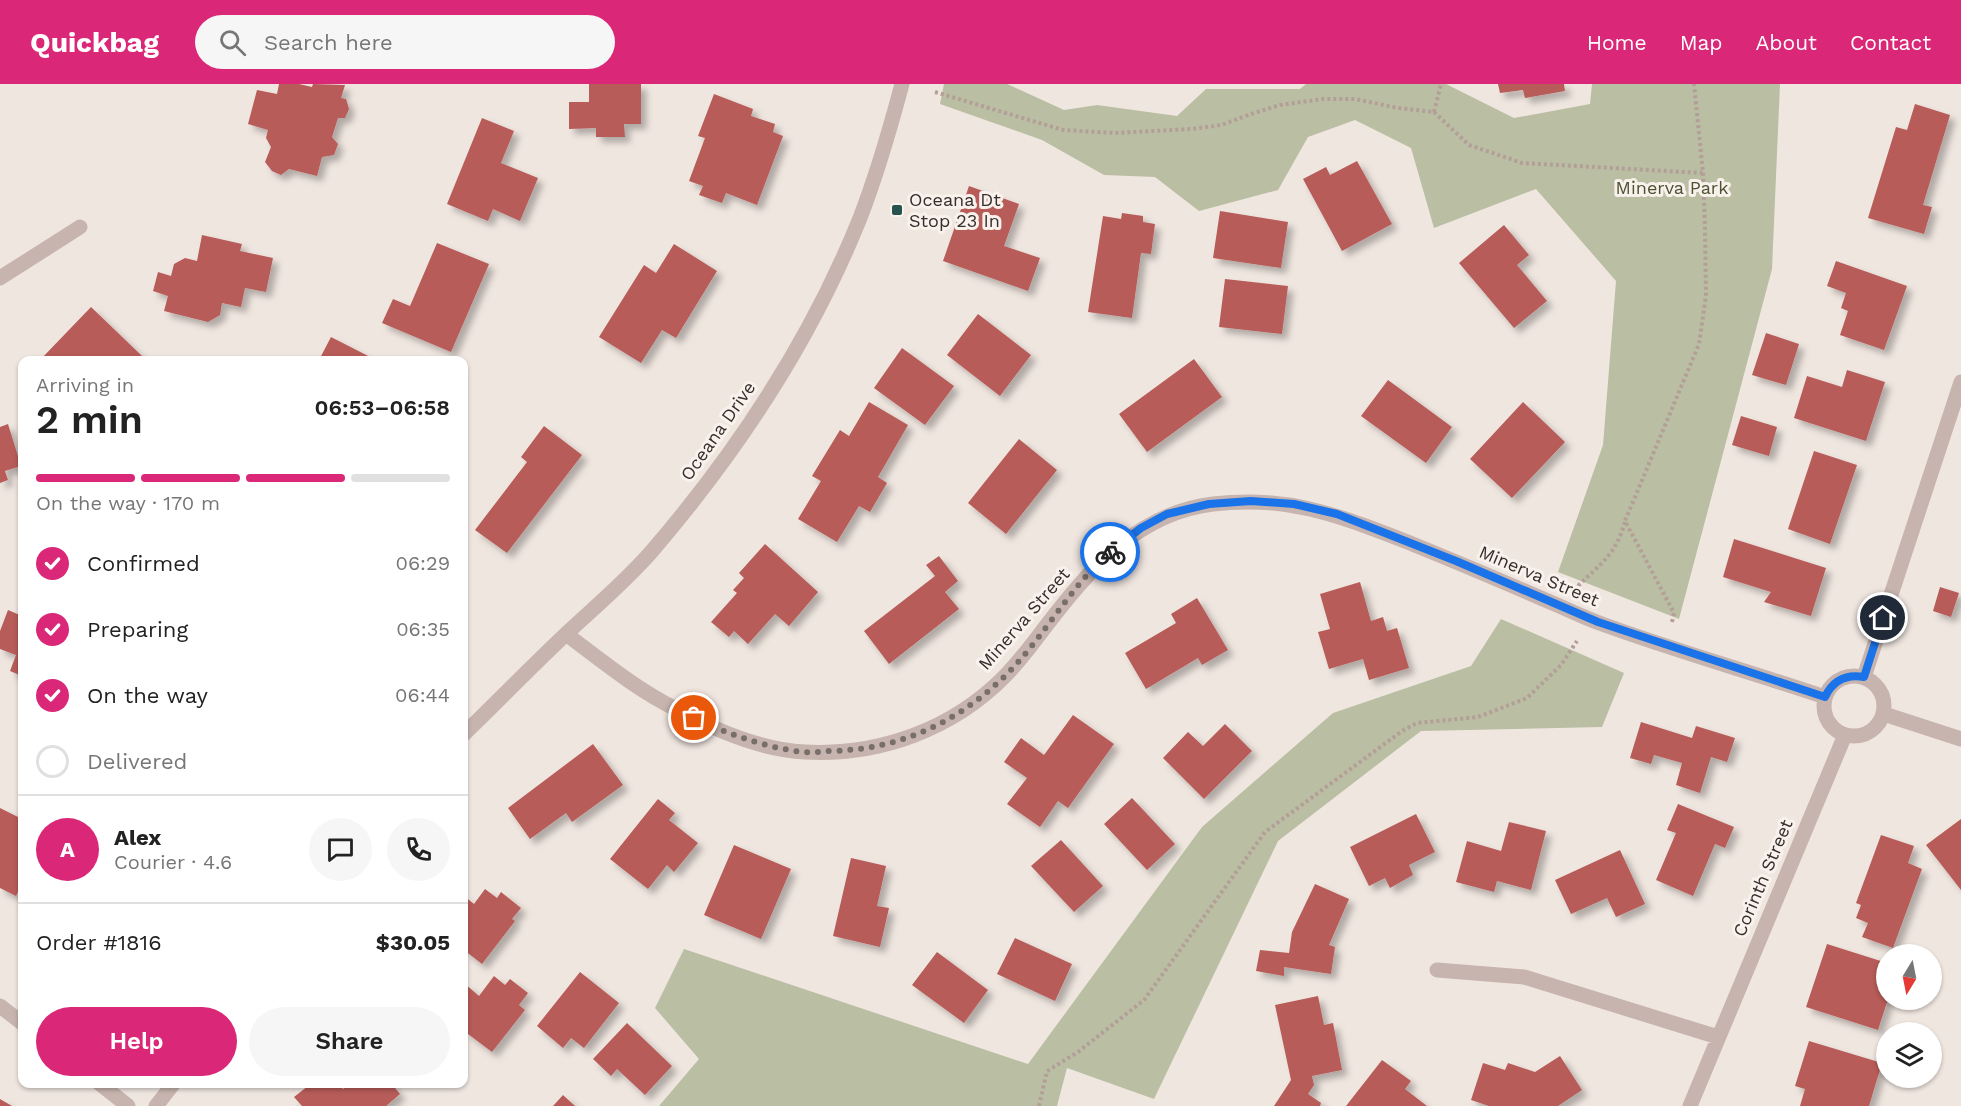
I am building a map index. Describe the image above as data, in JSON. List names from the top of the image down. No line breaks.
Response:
{"streets":{"street":["Oceana Drive","Minerva Street","Corinth Street"]},"crossings":[["Oceana Drive","Minerva Street"],["Minerva Street","Corinth Street"]],"parks":["Minerva Park"],"places":{"transit":["Oceana Dt Stop 23 In"]},"north":"bottom","page":{"header":"Quickbag","search":"Search here","nav":["Home","Map","About","Contact"],"heading":["2 min","Arriving in","06:53–06:58"],"panel":["Alex","Courier · 4.6","Order #1816","$30.05"],"bar":"On the way · 170 m","list":[["Confirmed","06:29"],["Preparing","06:35"],["On the way","06:44"],"Delivered"],"round":"A","buttons":["Help","Share"]}}
